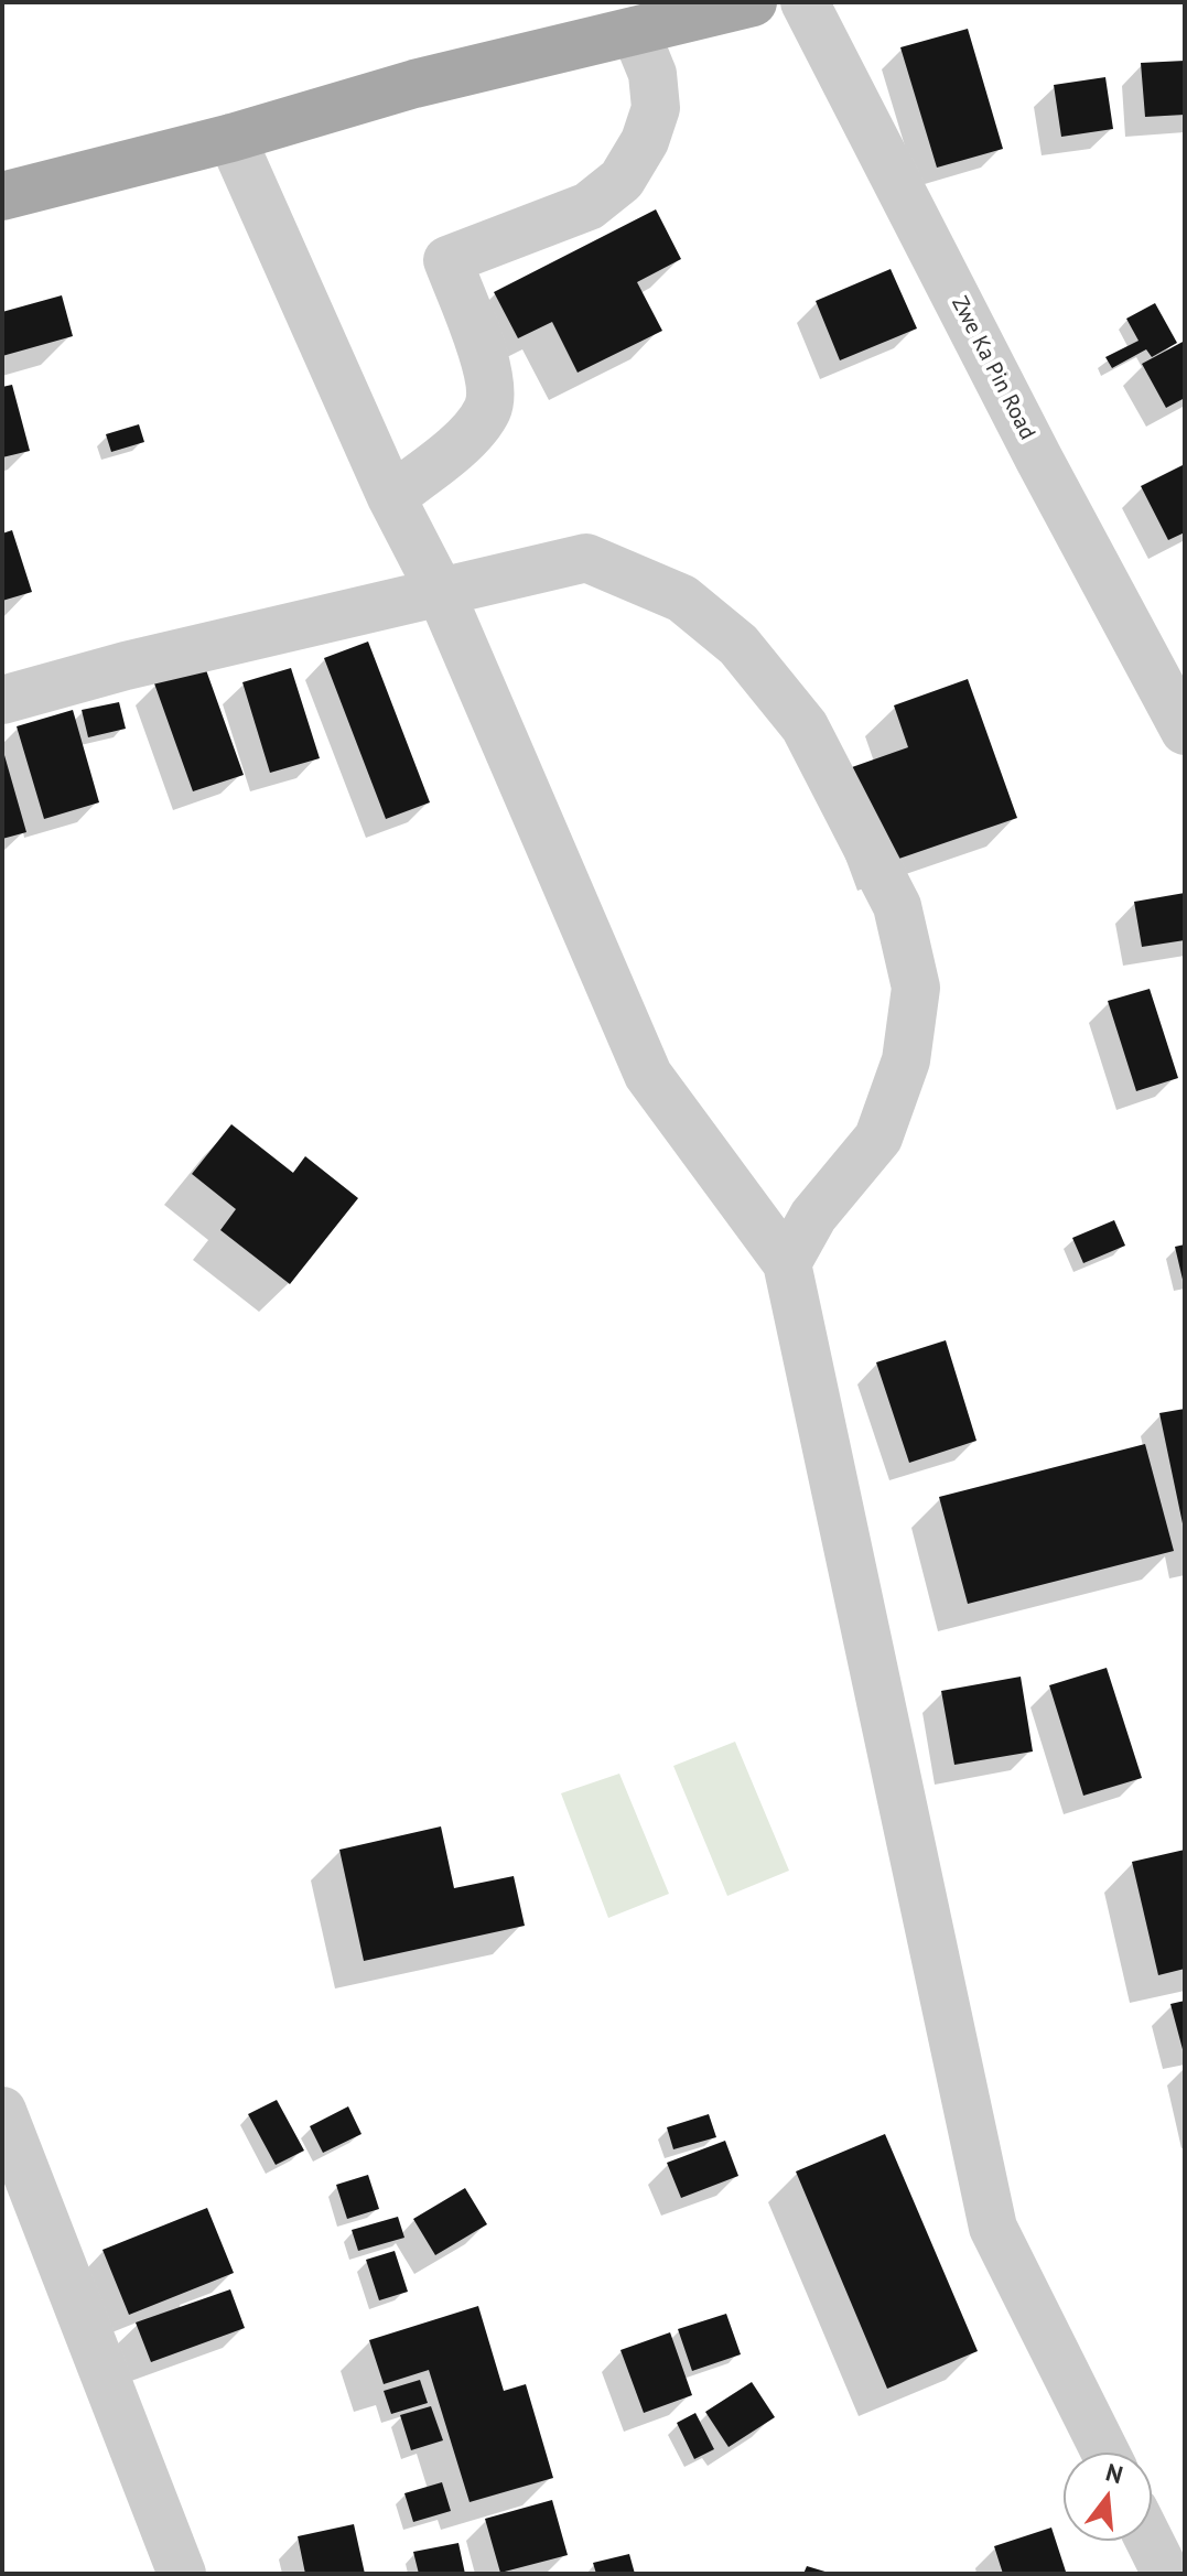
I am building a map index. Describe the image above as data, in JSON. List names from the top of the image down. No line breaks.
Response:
{"streets":{"street":["Zwe Ka Pin Road"]},"north":"top"}
